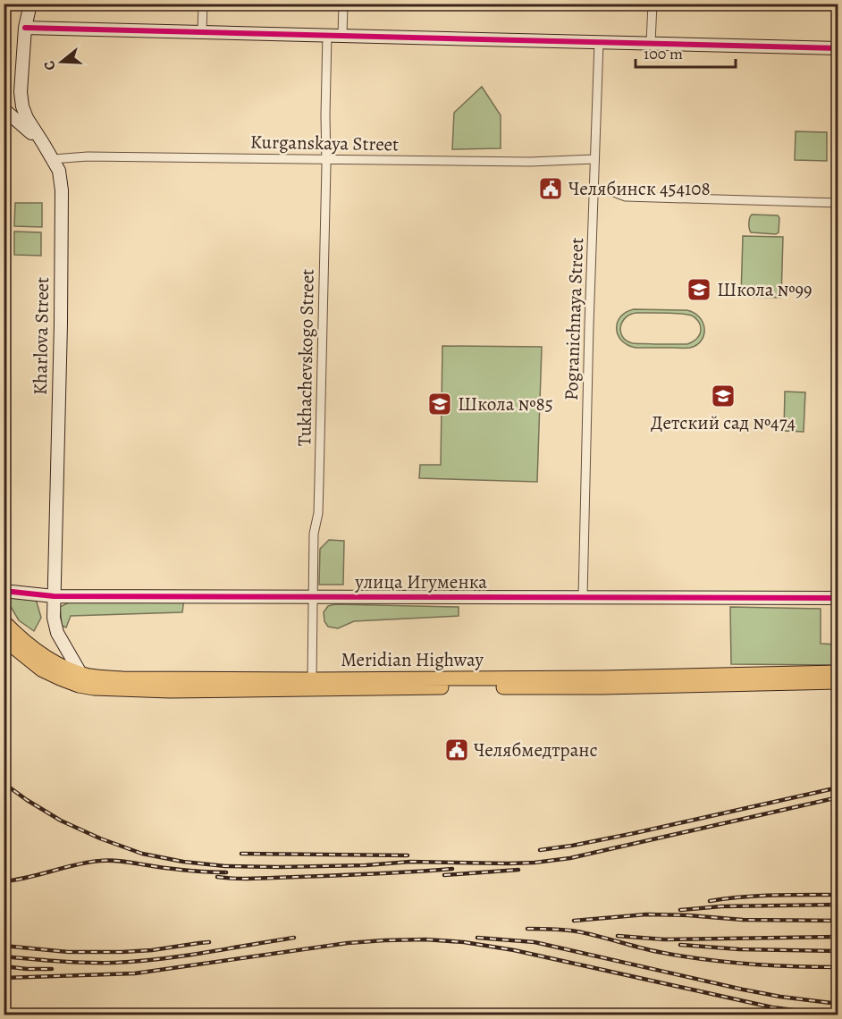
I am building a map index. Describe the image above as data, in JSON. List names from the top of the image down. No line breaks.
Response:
{"streets":{"main road":["Meridian Highway"],"street":["Kurganskaya Street","Pogranichnaya Street","Kharlova Street","Tukhachevskogo Street","улица Игуменка"]},"crossings":[["Kurganskaya Street","Pogranichnaya Street"],["Kurganskaya Street","Kharlova Street"],["Kurganskaya Street","Tukhachevskogo Street"],["Pogranichnaya Street","улица Игуменка"],["Kharlova Street","улица Игуменка"],["Kharlova Street","Meridian Highway"],["Tukhachevskogo Street","улица Игуменка"],["Tukhachevskogo Street","Meridian Highway"]],"places":{"public building":["Челябинск 454108","Челябмедтранс"],"school or university":["Школа №99","Детский сад №474","Школа №85"]},"scale_bar":"100 m","north":"left"}
